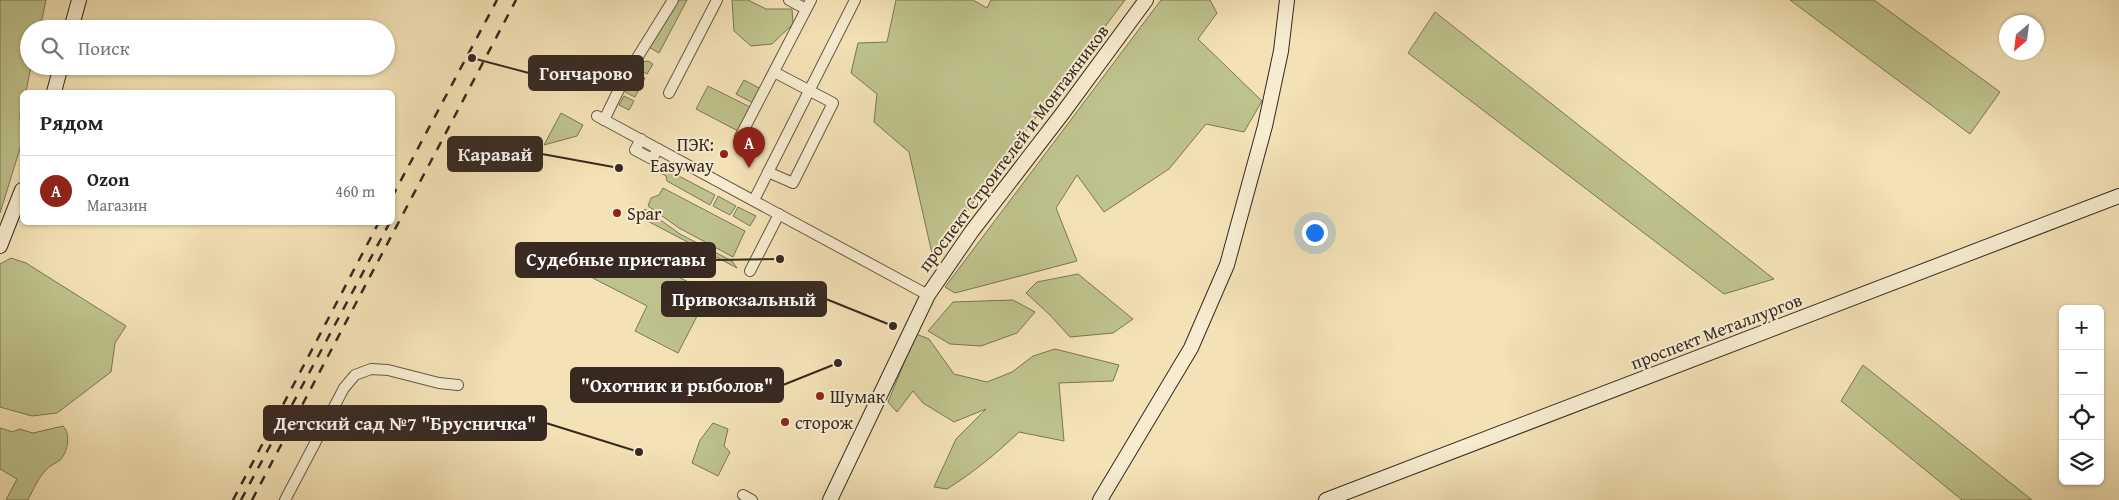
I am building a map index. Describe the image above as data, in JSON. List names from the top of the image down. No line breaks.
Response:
{"streets":{"street":["проспект Строителей и Монтажников","проспект Металлургов"]},"places":["Гончарово","ПЭК: Easyway","Каравай","Spar","Судебные приставы","Привокзальный","\"Охотник и рыболов\"","Шумак","сторож","Детский сад №7 \"Брусничка\""],"north":"bottom left","page":{"search":"Поиск","heading":"Рядом","pins":"A","list":[{"mark":"A","name":"Ozon","note":"Магазин","value":"460 m"}],"map_buttons":["+","−"]}}
